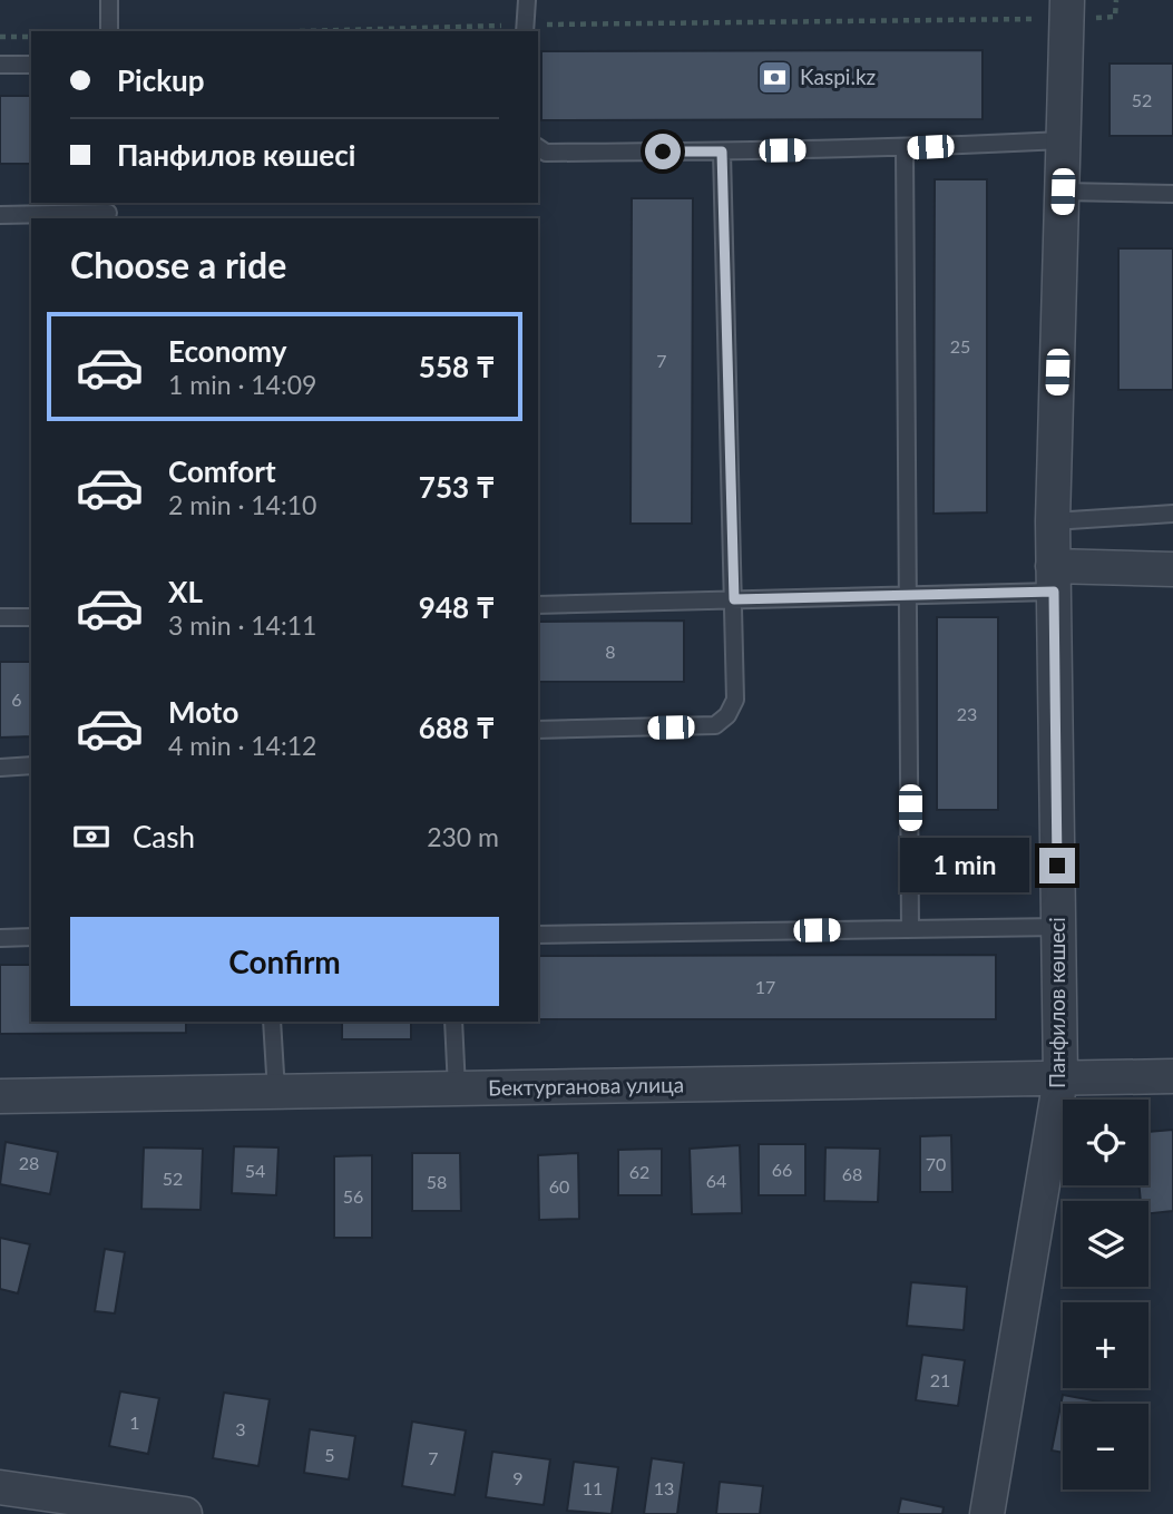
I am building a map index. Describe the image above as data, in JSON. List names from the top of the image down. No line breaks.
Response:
{"streets":{"street":["Панфилов көшесі","Бектурганова улица"]},"crossings":[["Панфилов көшесі","Бектурганова улица"]],"places":{"bank":["Kaspi.kz"]},"house_numbers":["52","25","7","8","6","23","17","28","70","66","54","62","68","52","64","58","60","56","21","1","3","5","7","9","11","13"],"page":{"banner":["Pickup","Панфилов көшесі"],"heading":"Choose a ride","list":[{"name":"Economy","note":"1 min · 14:09","value":"558 ₸"},{"name":"Comfort","note":"2 min · 14:10","value":"753 ₸"},{"name":"XL","note":"3 min · 14:11","value":"948 ₸"},{"name":"Moto","note":"4 min · 14:12","value":"688 ₸"}],"pay":["Cash","230 m"],"bubble":"1 min","buttons":"Confirm","map_buttons":["+","−"]}}
